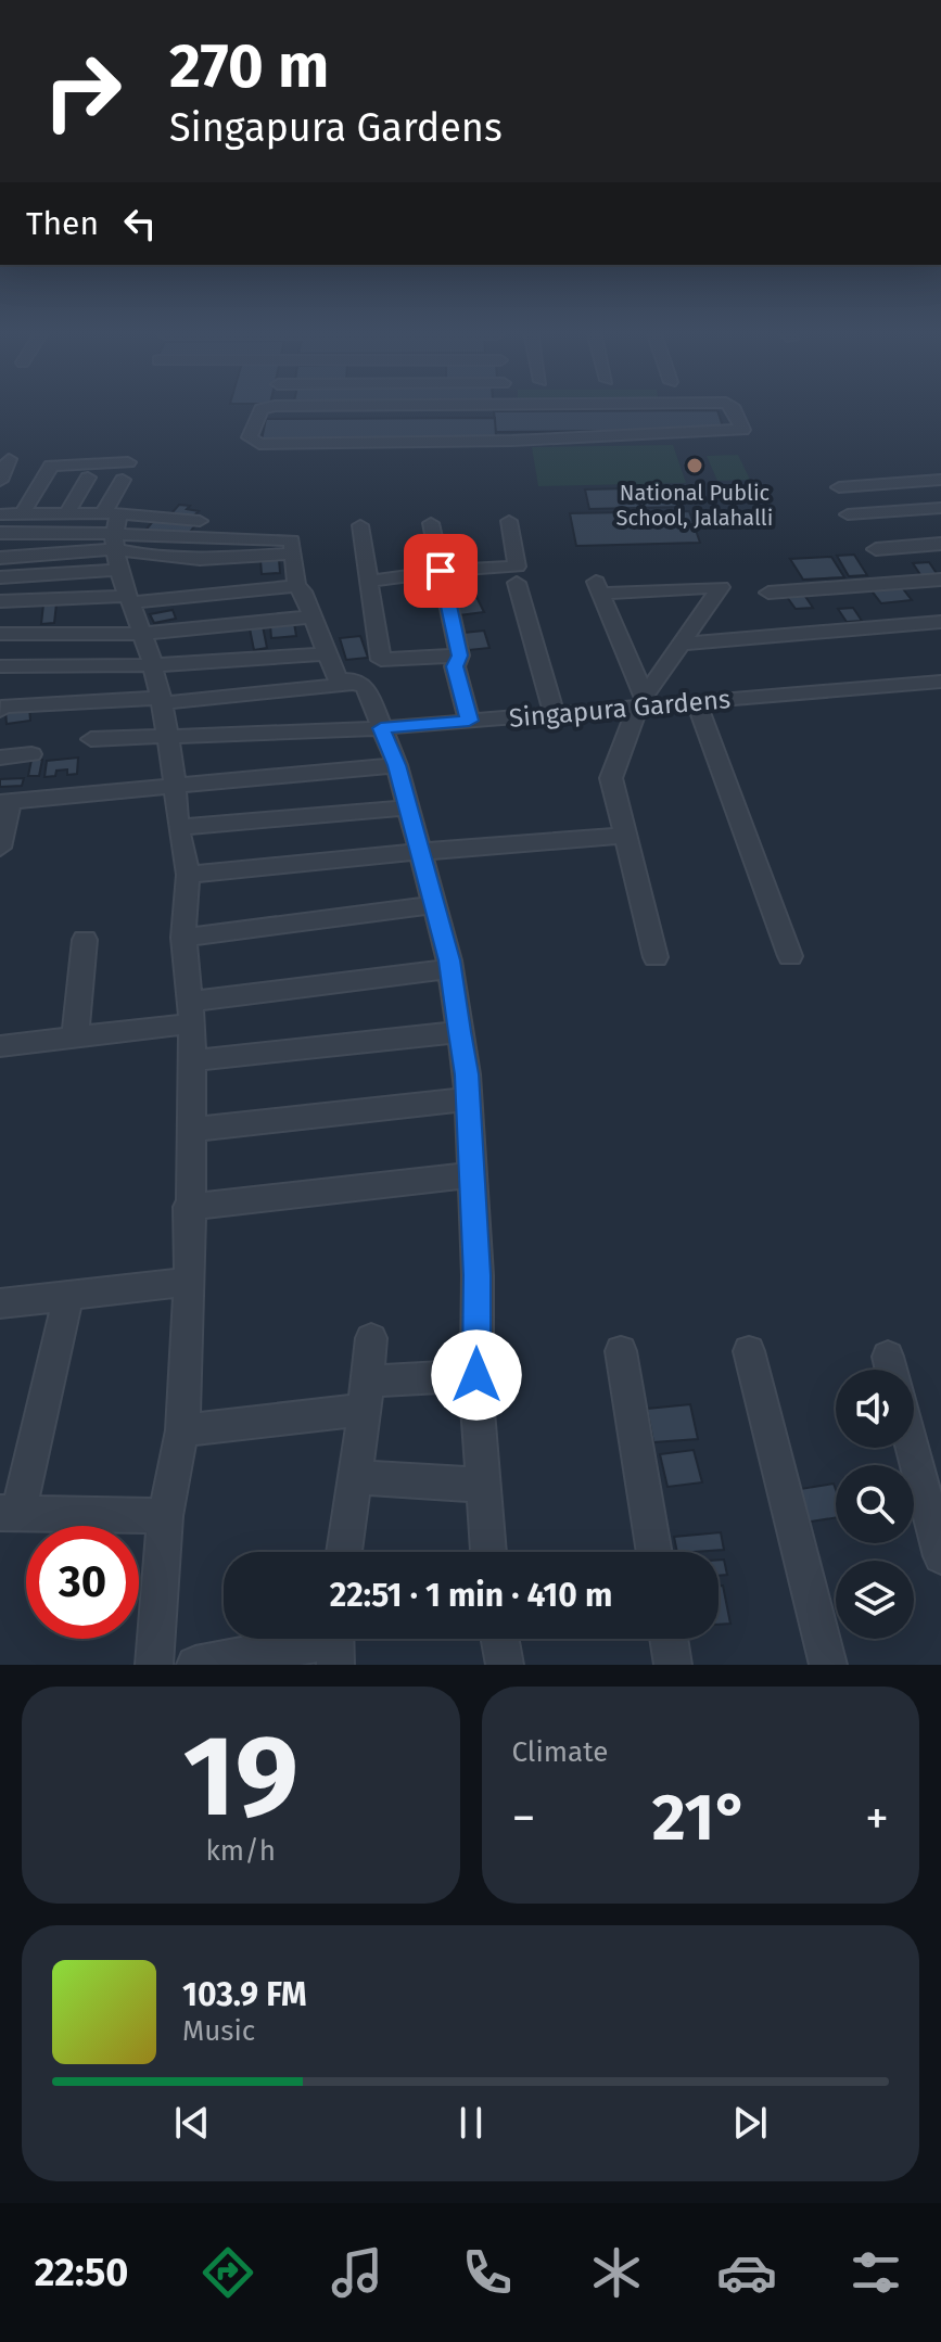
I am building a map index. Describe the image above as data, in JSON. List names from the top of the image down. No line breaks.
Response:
{"streets":{"street":["Singapura Gardens"]},"places":["National Public School, Jalahalli"],"page":{"turn":["270 m","Singapura Gardens"],"then":"Then","limit":"30","trip":"22:51 · 1 min · 410 m","tile":[["19","km/h"],"Climate"],"heat":["−","21°","+"],"song":["103.9 FM","Music"],"tabs":"22:50"}}
